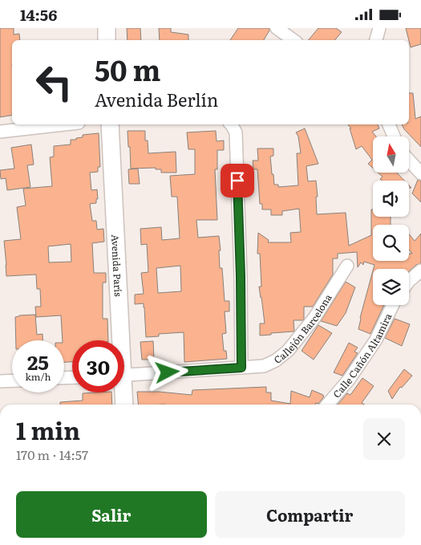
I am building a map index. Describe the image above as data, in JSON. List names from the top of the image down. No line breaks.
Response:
{"streets":{"main road":["Avenida París"],"street":["Callejón Barcelona","Calle Cañón Altamira"]},"north":"top","page":{"status":"14:56","turn":["50 m","Avenida Berlín"],"speed":"25 km/h","limit":"30","heading":["1 min","170 m · 14:57"],"buttons":["Salir","Compartir"]}}
